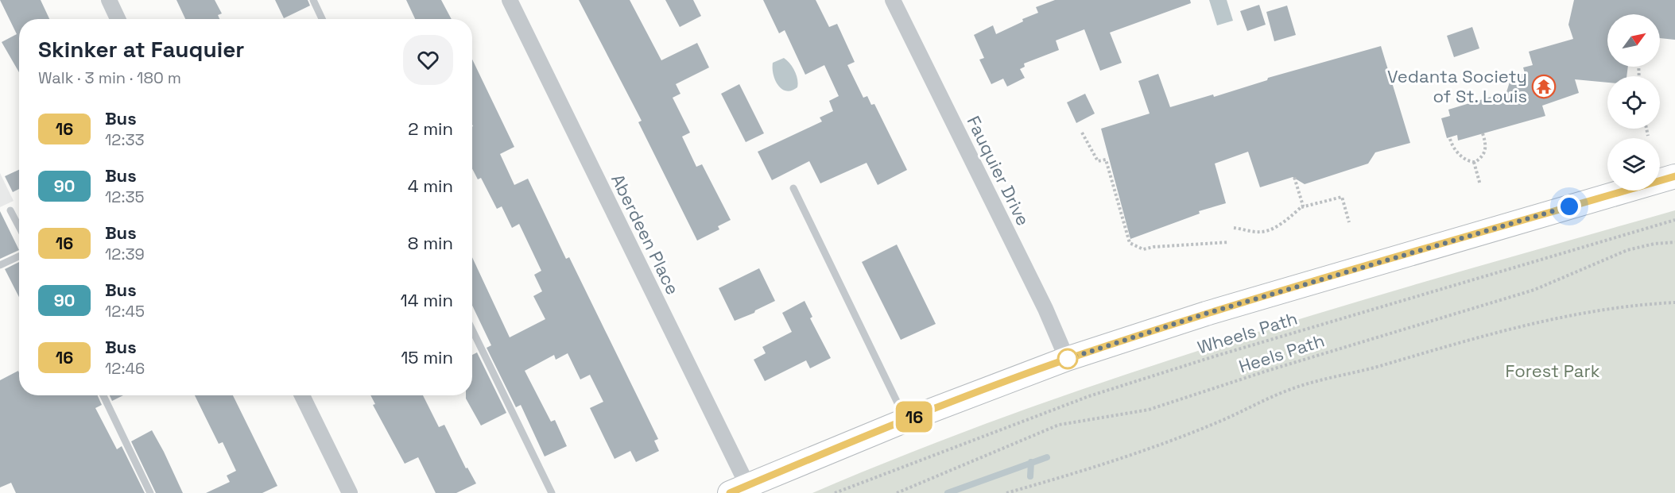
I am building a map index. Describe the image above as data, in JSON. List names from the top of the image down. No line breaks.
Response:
{"streets":{"street":["Fauquier Drive","Aberdeen Place"],"path":["Wheels Path","Heels Path"]},"parks":["Forest Park"],"places":{"temple":["Vedanta Society of St. Louis"]},"lines":["bus line 16"],"north":"top right","page":{"on_map":"16","heading":["Skinker at Fauquier","Walk · 3 min · 180 m"],"list":[{"mark":"16","name":"Bus","note":"12:33","value":"2 min"},{"mark":"90","name":"Bus","note":"12:35","value":"4 min"},{"mark":"16","name":"Bus","note":"12:39","value":"8 min"},{"mark":"90","name":"Bus","note":"12:45","value":"14 min"},{"mark":"16","name":"Bus","note":"12:46","value":"15 min"}]}}
